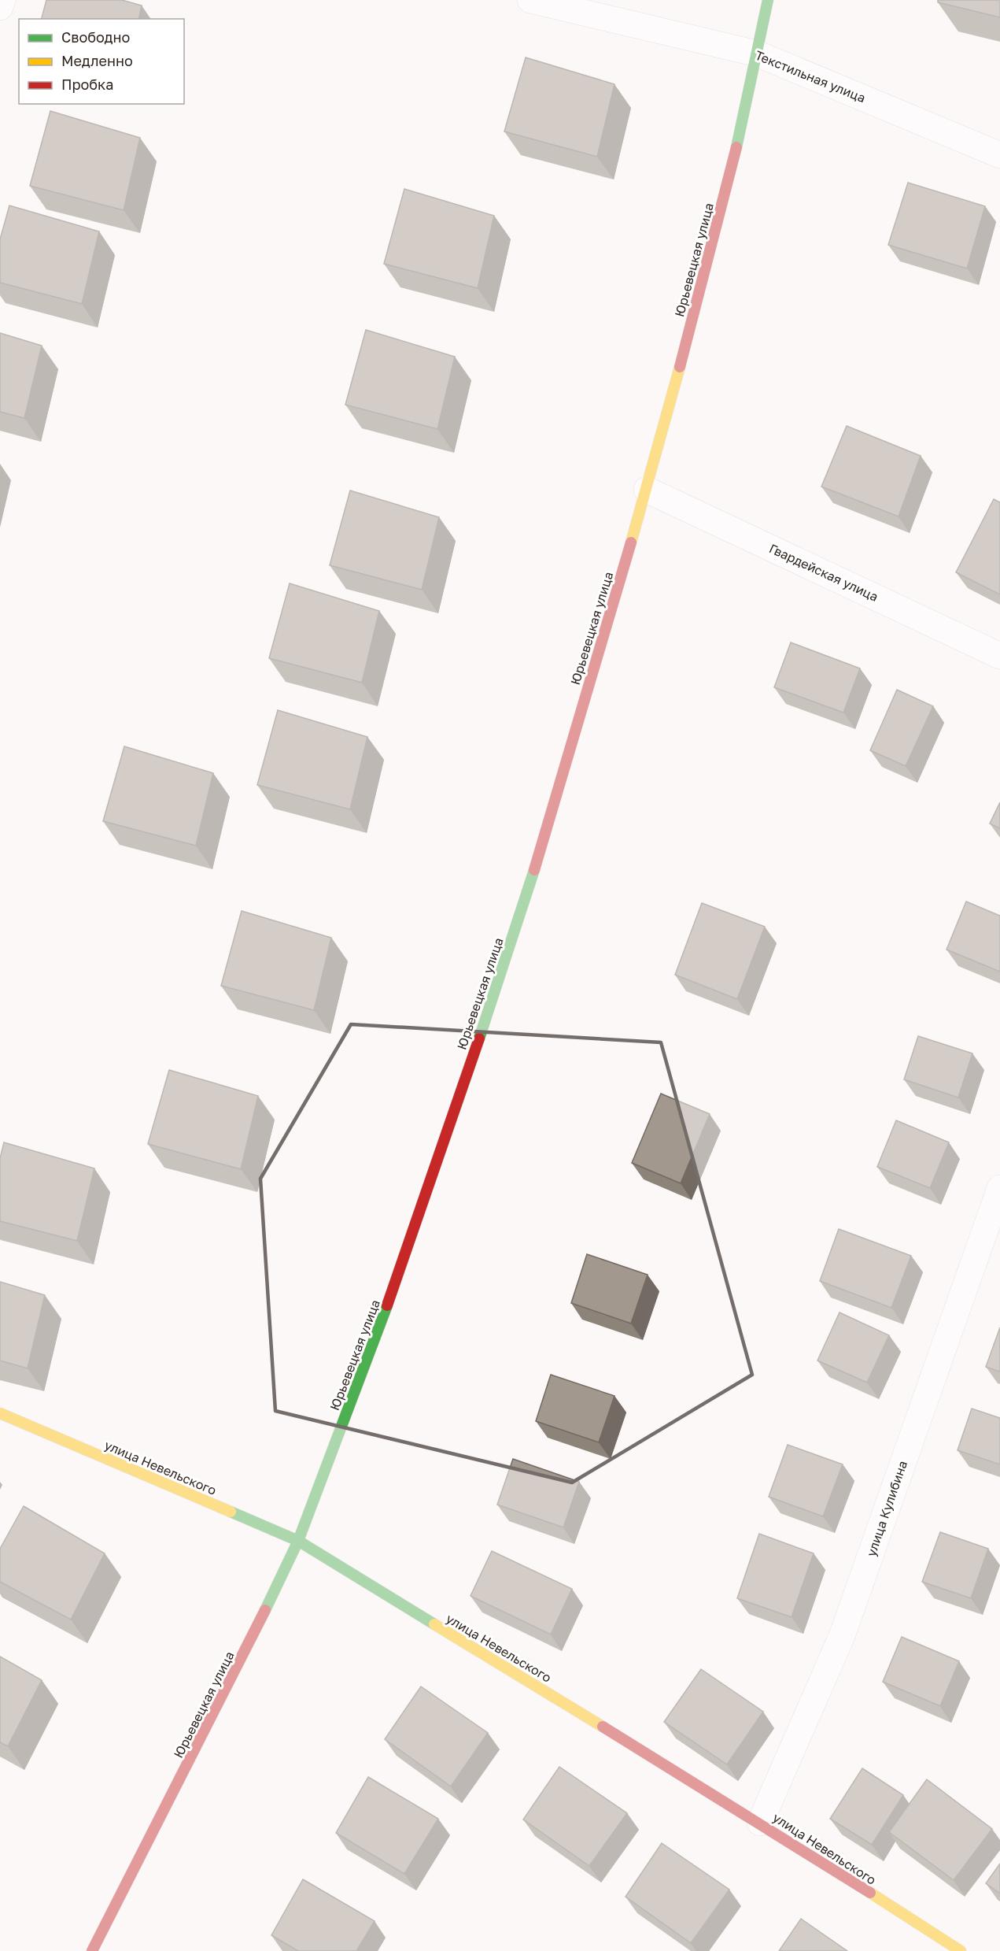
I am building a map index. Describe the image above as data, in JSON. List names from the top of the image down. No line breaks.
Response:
{"streets":{"main road":["Юрьевецкая улица","улица Невельского"],"street":["Текстильная улица","Гвардейская улица","улица Кулибина"]},"crossings":[["Текстильная улица","Юрьевецкая улица"],["Юрьевецкая улица","Гвардейская улица"],["Юрьевецкая улица","улица Невельского"],["улица Невельского","улица Кулибина"]],"legend":["Свободно","Медленно","Пробка"]}
